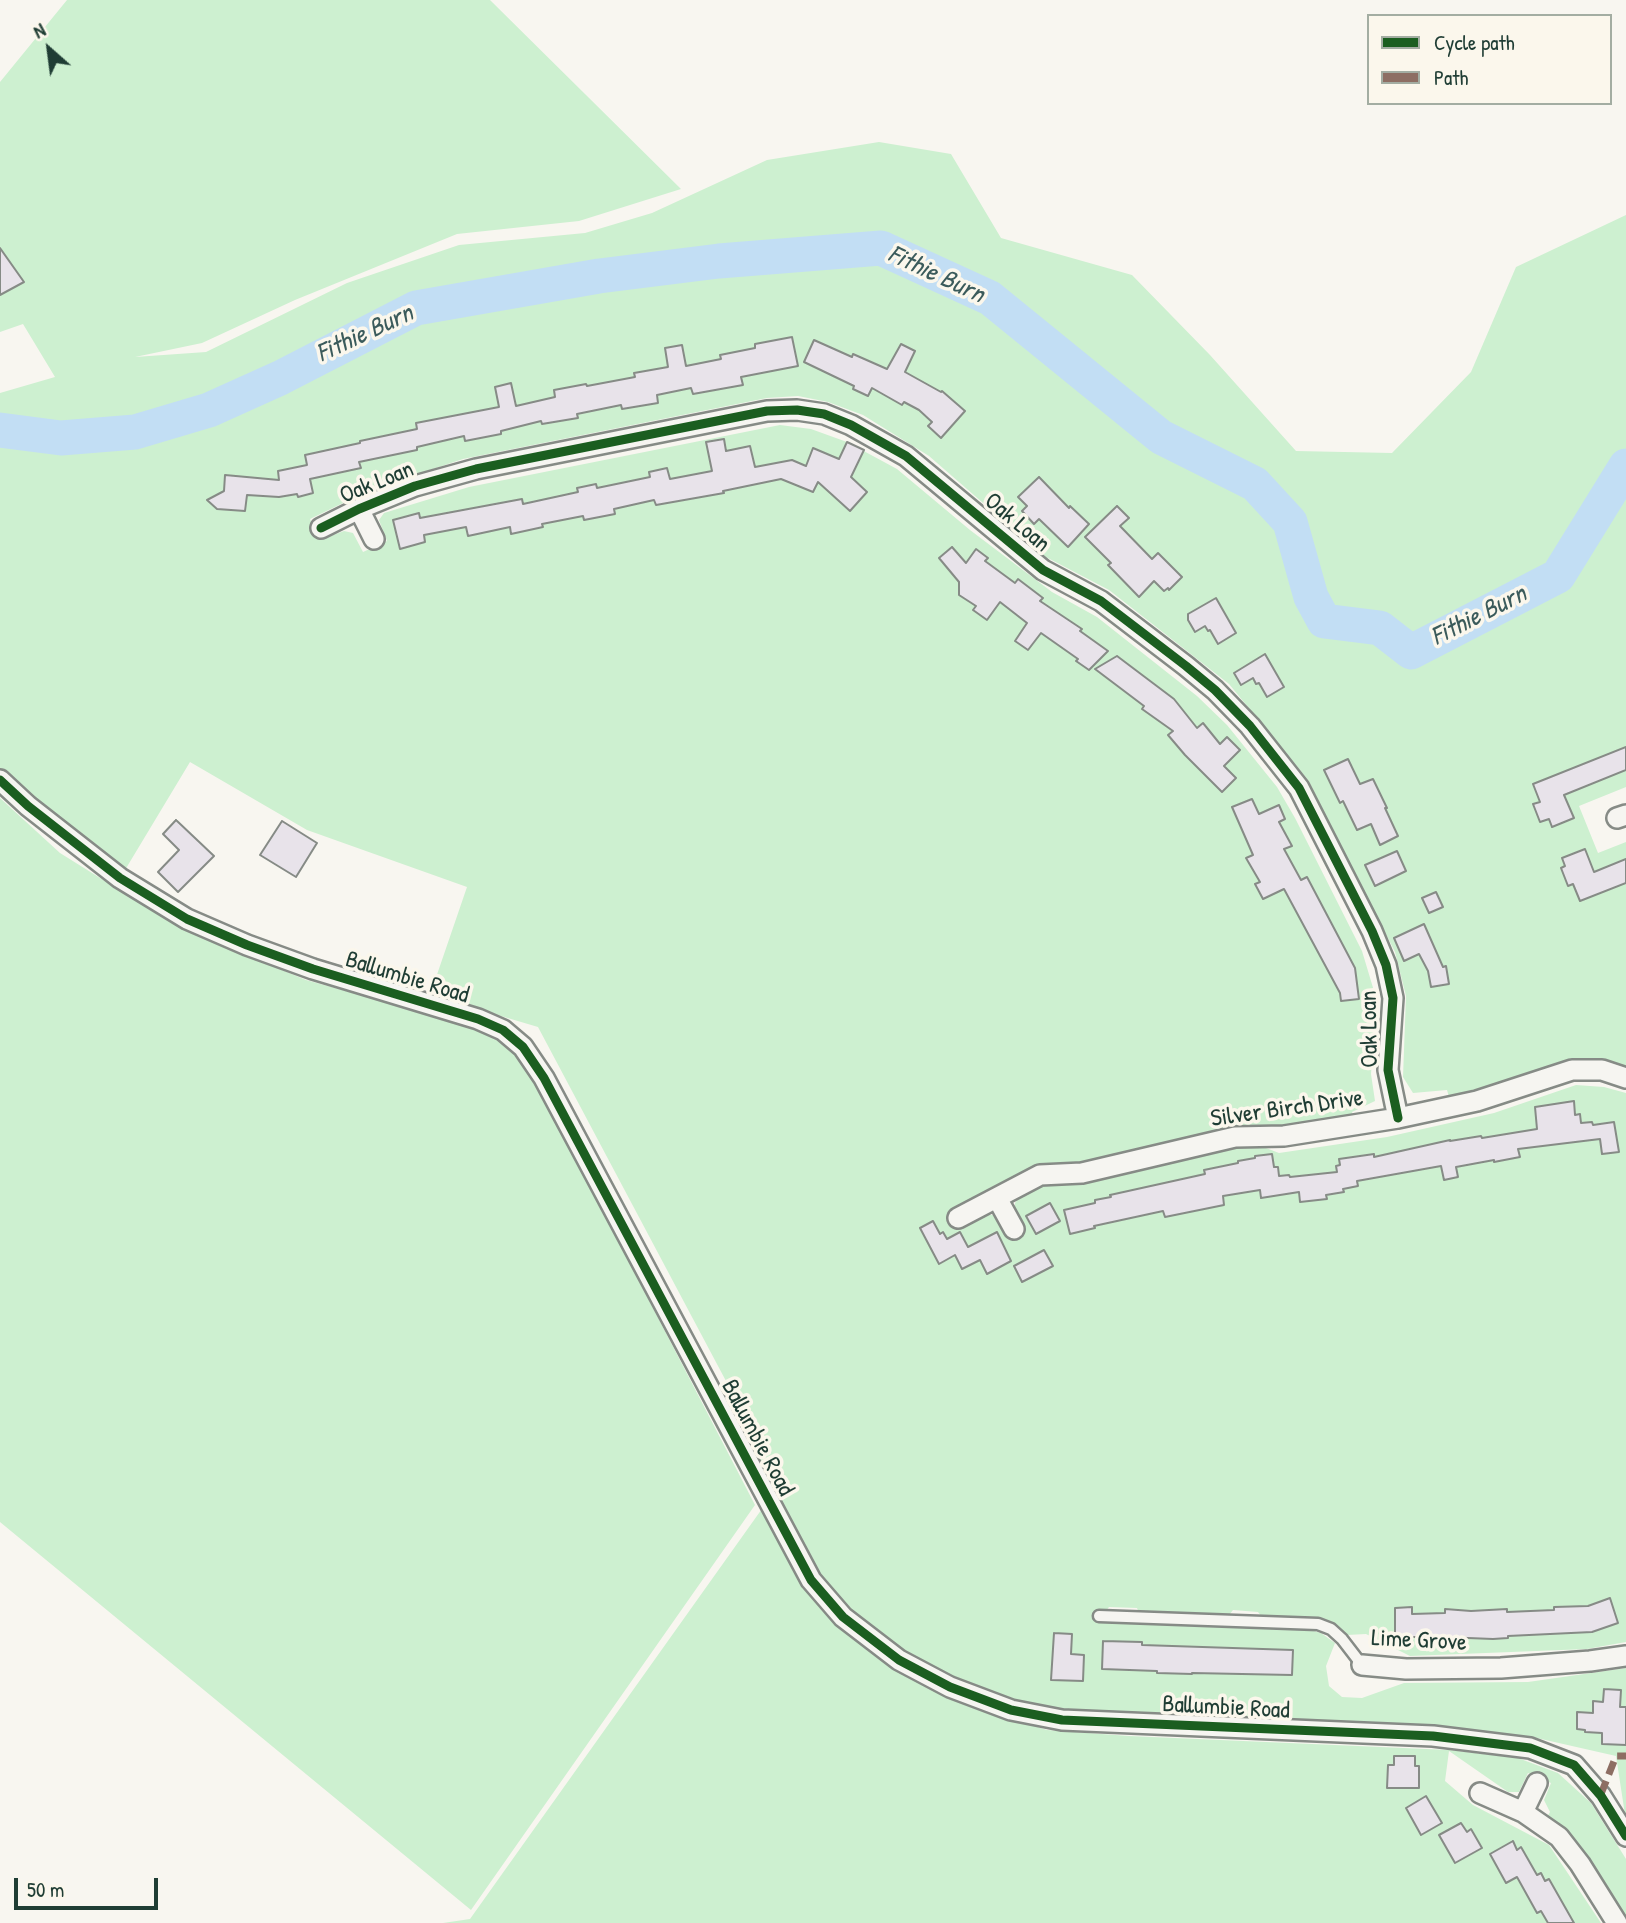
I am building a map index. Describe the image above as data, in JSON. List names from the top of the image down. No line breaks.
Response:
{"streets":{"street":["Oak Loan","Ballumbie Road","Silver Birch Drive","Lime Grove"]},"crossings":[["Oak Loan","Silver Birch Drive"]],"water":["Fithie Burn"],"legend":["Cycle path","Path"],"scale_bar":"50 m","north":"top left"}
